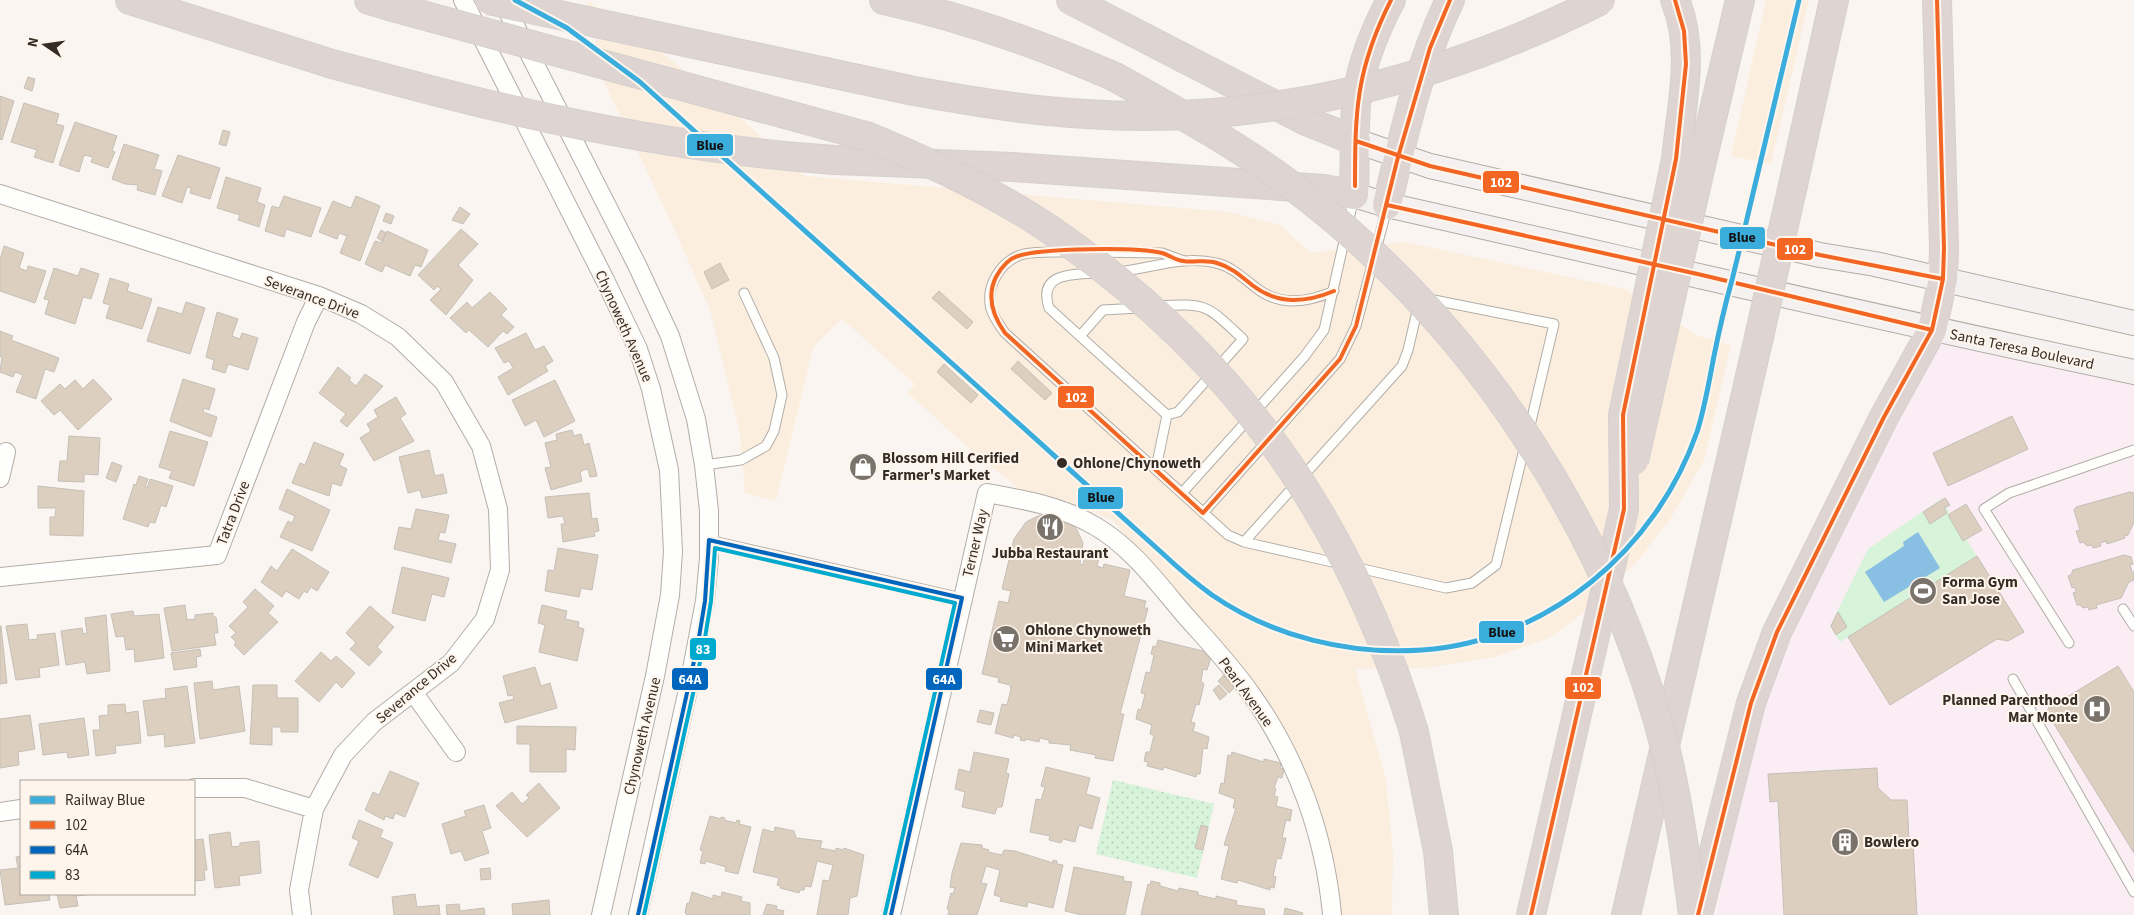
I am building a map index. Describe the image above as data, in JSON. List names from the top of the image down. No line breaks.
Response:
{"streets":{"main road":["Santa Teresa Boulevard"],"street":["Severance Drive","Chynoweth Avenue","Tatra Drive","Terner Way","Pearl Avenue"]},"crossings":[["Severance Drive","Tatra Drive"],["Terner Way","Pearl Avenue"]],"places":{"other":["Ohlone/Chynoweth"],"shop":["Blossom Hill Cerified Farmer's Market"],"restaurant":["Jubba Restaurant"],"sports":["Forma Gym San Jose"],"supermarket":["Ohlone Chynoweth Mini Market"],"hospital":["Planned Parenthood Mar Monte"],"building":["Bowlero"]},"lines":["rail line Blue","transit line 102","transit line 64A","transit line 83"],"legend":["Railway Blue","102","64A","83"],"north":"left"}
